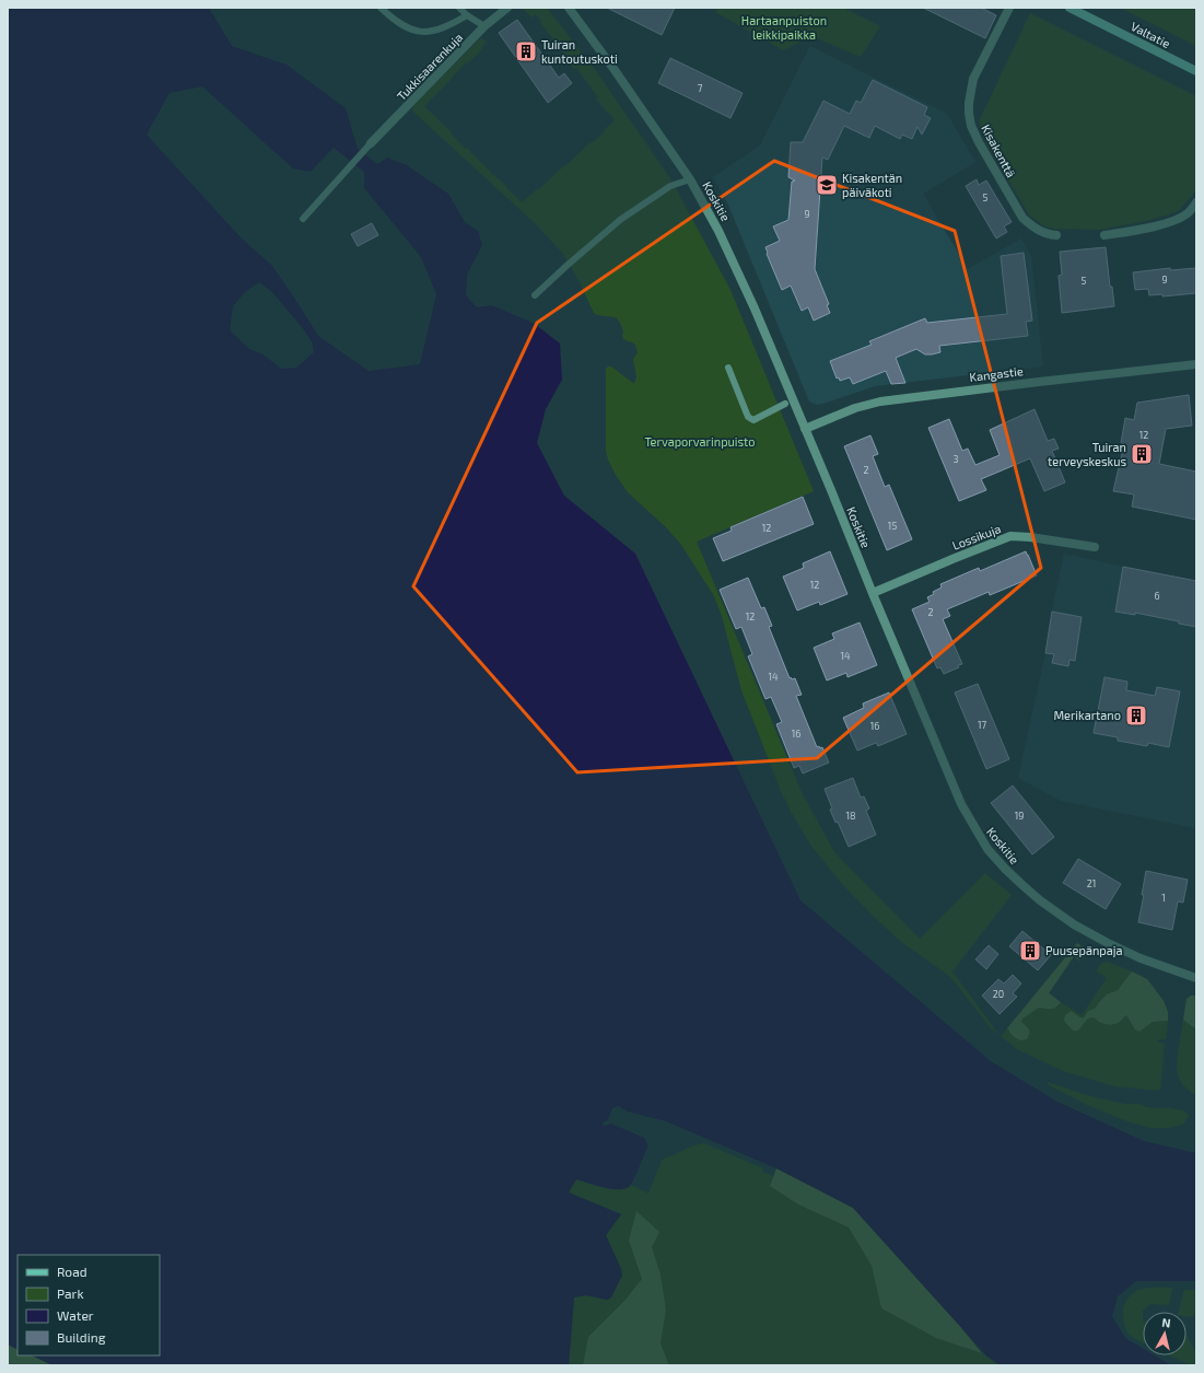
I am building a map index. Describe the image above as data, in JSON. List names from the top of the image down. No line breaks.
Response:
{"streets":{"street":["Valtatie","Tukkisaarenkuja","Kisakenttä","Koskitie","Kangastie","Lossikuja"]},"crossings":[["Koskitie","Kangastie"],["Koskitie","Lossikuja"]],"parks":["Hartaanpuiston leikkipaikka","Tervaporvarinpuisto"],"places":{"building":["Tuiran kuntoutuskoti","Tuiran terveyskeskus","Merikartano","Puusepänpaja"],"school or university":["Kisakentän päiväkoti"]},"house_numbers":["7","5","9","9","5","12","3","2","15","12","12","6","2","12","14","14","17","16","16","18","19","21","1","20"],"legend":["Road","Park","Water","Building"],"north":"top"}
